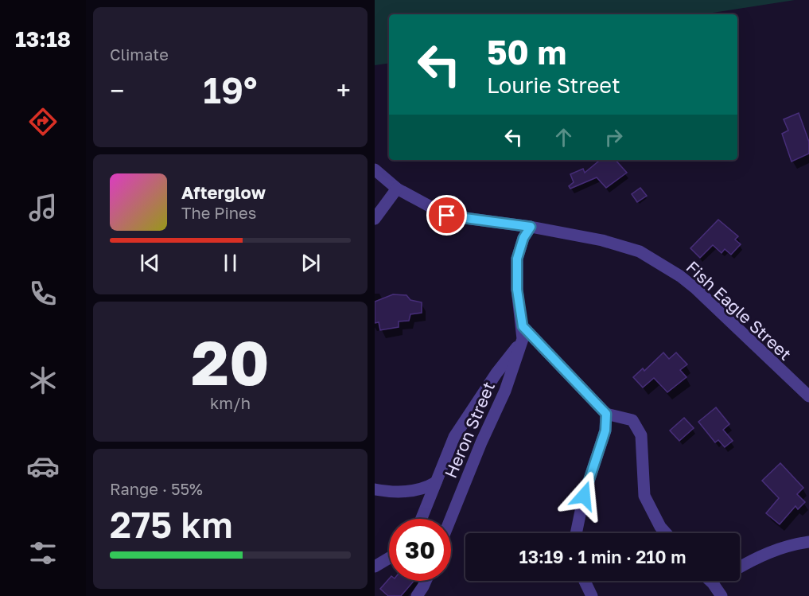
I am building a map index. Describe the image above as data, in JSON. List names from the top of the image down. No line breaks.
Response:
{"streets":{"street":["Fish Eagle Street","Heron Street"]},"crossings":[["Fish Eagle Street","Heron Street"]],"page":{"tabs":"13:18","tile":["Climate",["20","km/h"],["Range · 55%","275 km"]],"turn":["50 m","Lourie Street"],"heat":["−","19°","+"],"song":["Afterglow","The Pines"],"limit":"30","trip":"13:19 · 1 min · 210 m"}}
